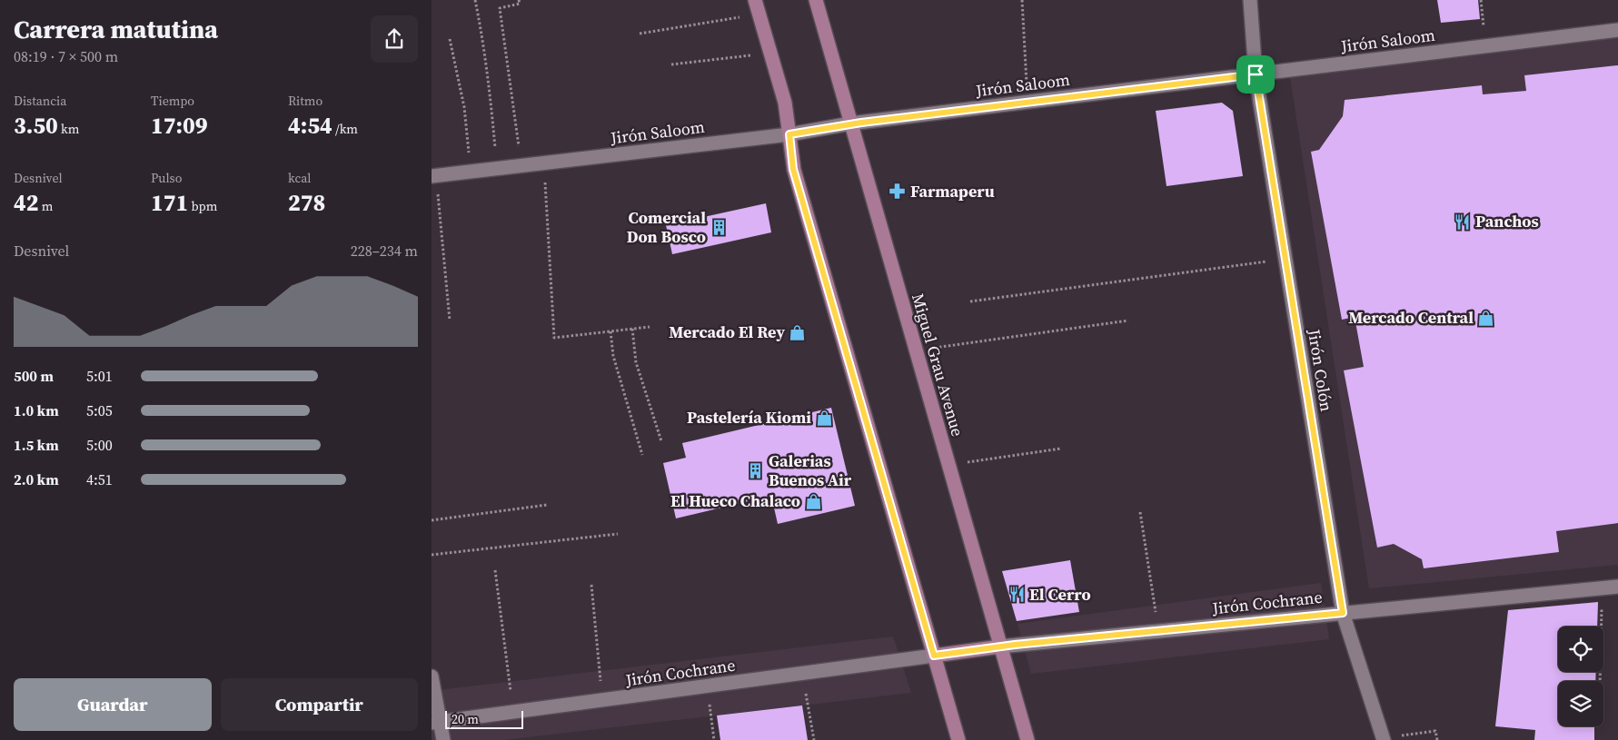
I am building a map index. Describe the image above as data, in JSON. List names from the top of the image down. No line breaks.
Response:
{"streets":{"main road":["Miguel Grau Avenue"],"street":["Jirón Saloom","Jirón Colón","Jirón Cochrane"]},"crossings":[["Jirón Saloom","Miguel Grau Avenue"],["Jirón Saloom","Jirón Colón"],["Miguel Grau Avenue","Jirón Cochrane"],["Jirón Colón","Jirón Cochrane"]],"places":{"pharmacy":["Farmaperu"],"restaurant":["Panchos","El Cerro"],"building":["Comercial Don Bosco","Galerias Buenos Air"],"shop":["Mercado Central","Mercado El Rey","Pastelería Kiomi","El Hueco Chalaco"]},"scale_bar":"20 m","page":{"heading":["Carrera matutina","08:19 · 7 × 500 m"],"stats":[["Distancia","3.50 km"],["Tiempo","17:09"],["Ritmo","4:54 /km"],["Desnivel","42 m"],["Pulso","171 bpm"],["kcal","278"]],"chart":["Desnivel","228–234 m"],"list":[{"name":"500 m","note":"5:01"},{"name":"1.0 km","note":"5:05"},{"name":"1.5 km","note":"5:00"},{"name":"2.0 km","note":"4:51"}],"buttons":["Guardar","Compartir"],"scale":"20 m"}}
